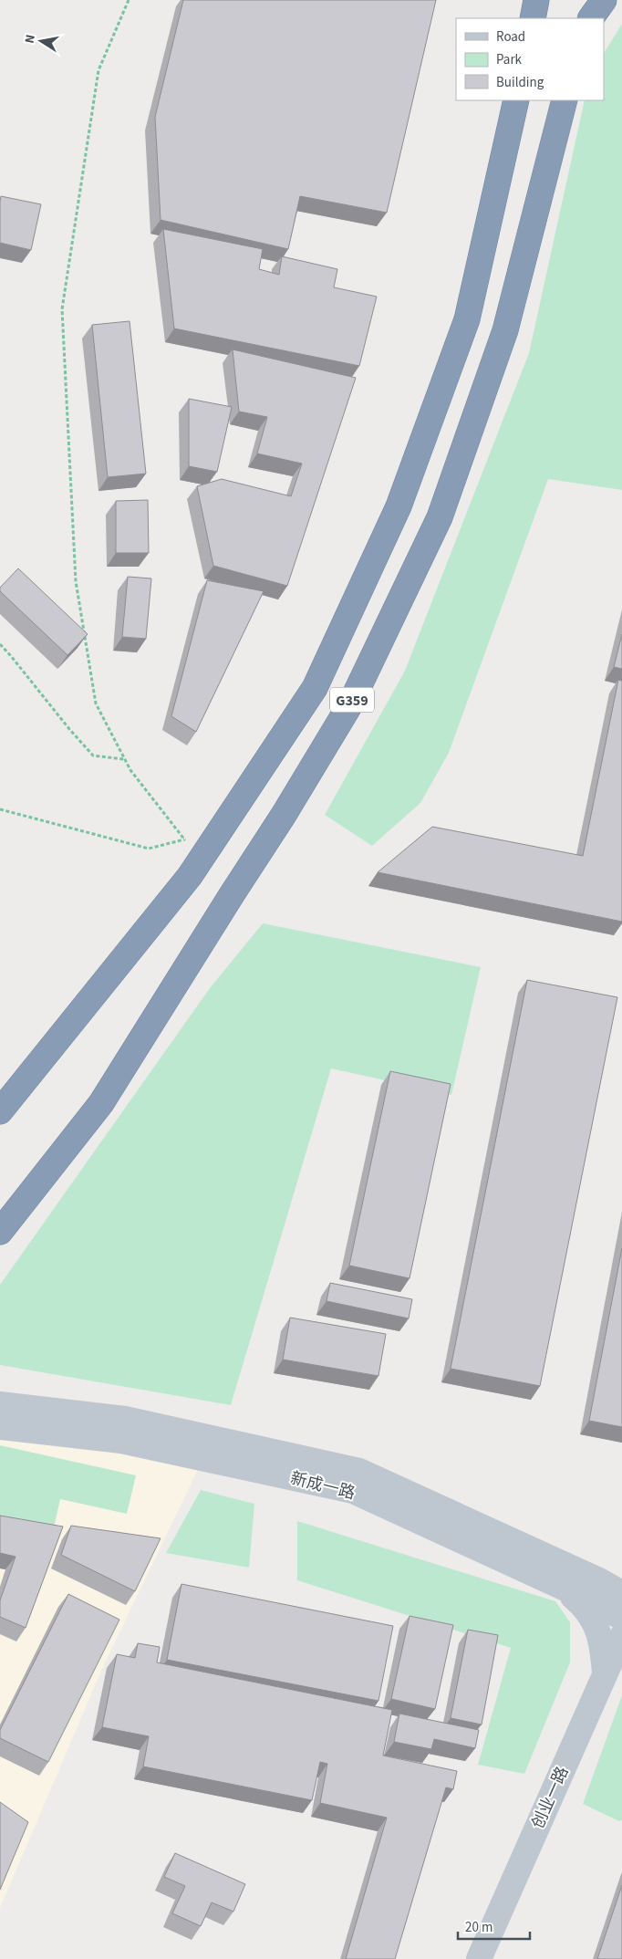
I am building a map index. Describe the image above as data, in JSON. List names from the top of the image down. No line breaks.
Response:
{"streets":{"highway":["G359"],"street":["新成一路","创业一路"]},"legend":["Road","Park","Building"],"scale_bar":"20 m","north":"left"}
